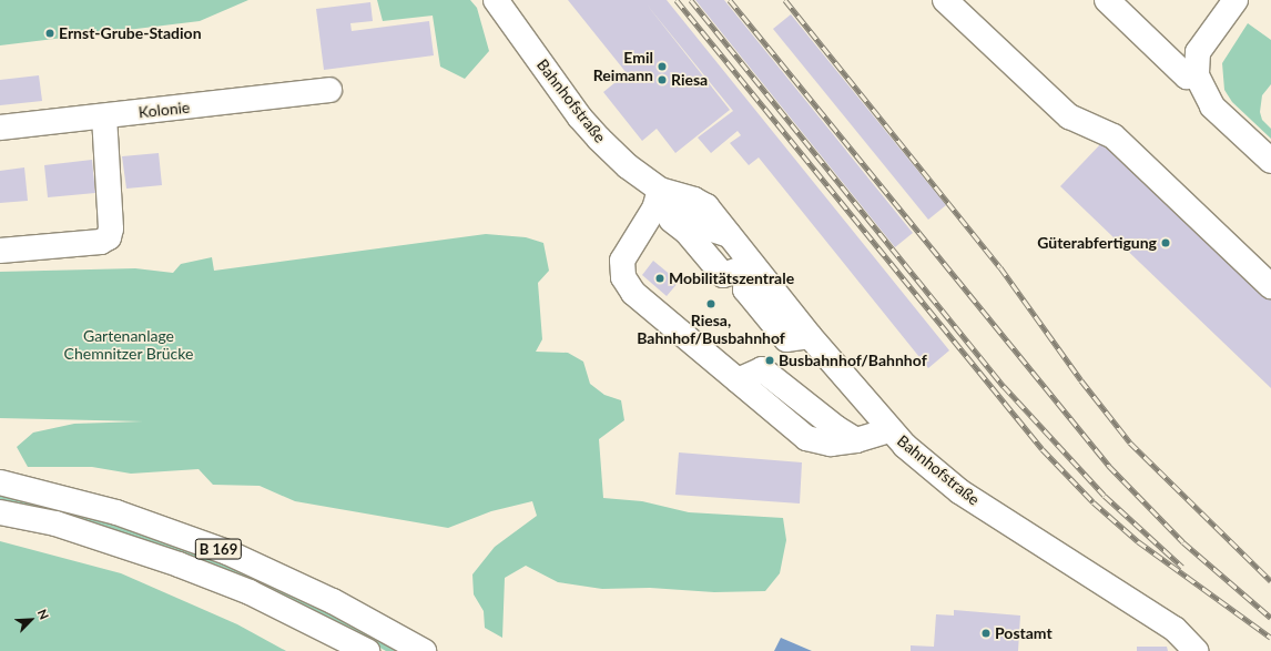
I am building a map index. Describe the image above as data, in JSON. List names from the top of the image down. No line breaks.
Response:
{"streets":{"main road":["Bahnhofstraße","Kolonie","B 169"]},"parks":["Gartenanlage Chemnitzer Brücke"],"places":["Ernst-Grube-Stadion","Emil Reimann","Riesa","Güterabfertigung","Mobilitätszentrale","Riesa, Bahnhof/Busbahnhof","Busbahnhof/Bahnhof","Postamt"],"north":"top right"}
